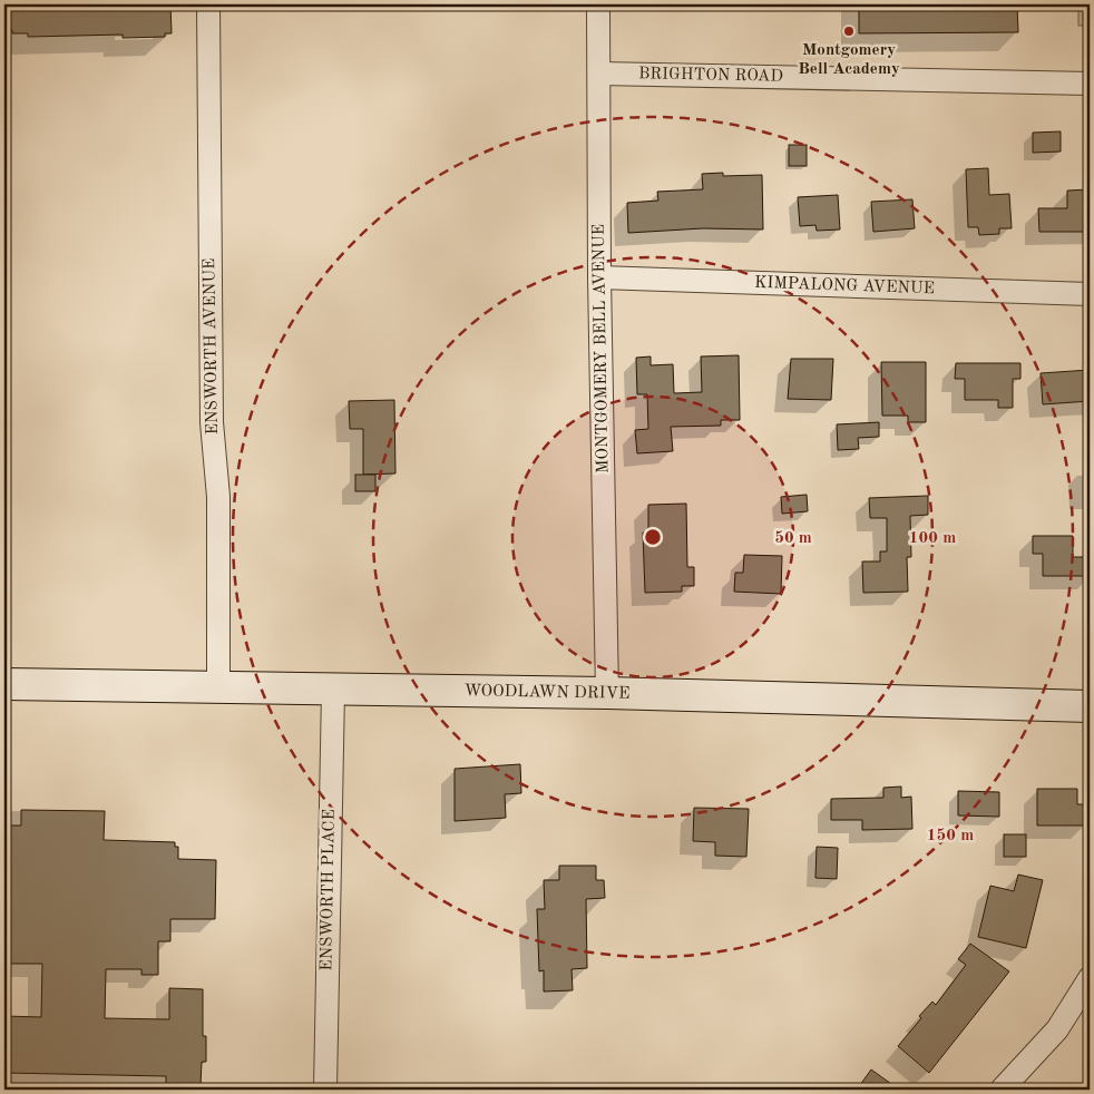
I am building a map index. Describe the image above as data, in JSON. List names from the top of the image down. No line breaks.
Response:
{"streets":{"main road":["WOODLAWN DRIVE"],"street":["BRIGHTON ROAD","KIMPALONG AVENUE","ENSWORTH AVENUE","MONTGOMERY BELL AVENUE","ENSWORTH PLACE"]},"crossings":[["BRIGHTON ROAD","MONTGOMERY BELL AVENUE"],["KIMPALONG AVENUE","MONTGOMERY BELL AVENUE"],["ENSWORTH AVENUE","WOODLAWN DRIVE"],["MONTGOMERY BELL AVENUE","WOODLAWN DRIVE"],["WOODLAWN DRIVE","ENSWORTH PLACE"]],"places":["Montgomery Bell Academy"],"rings":["50 m","100 m","150 m"]}
